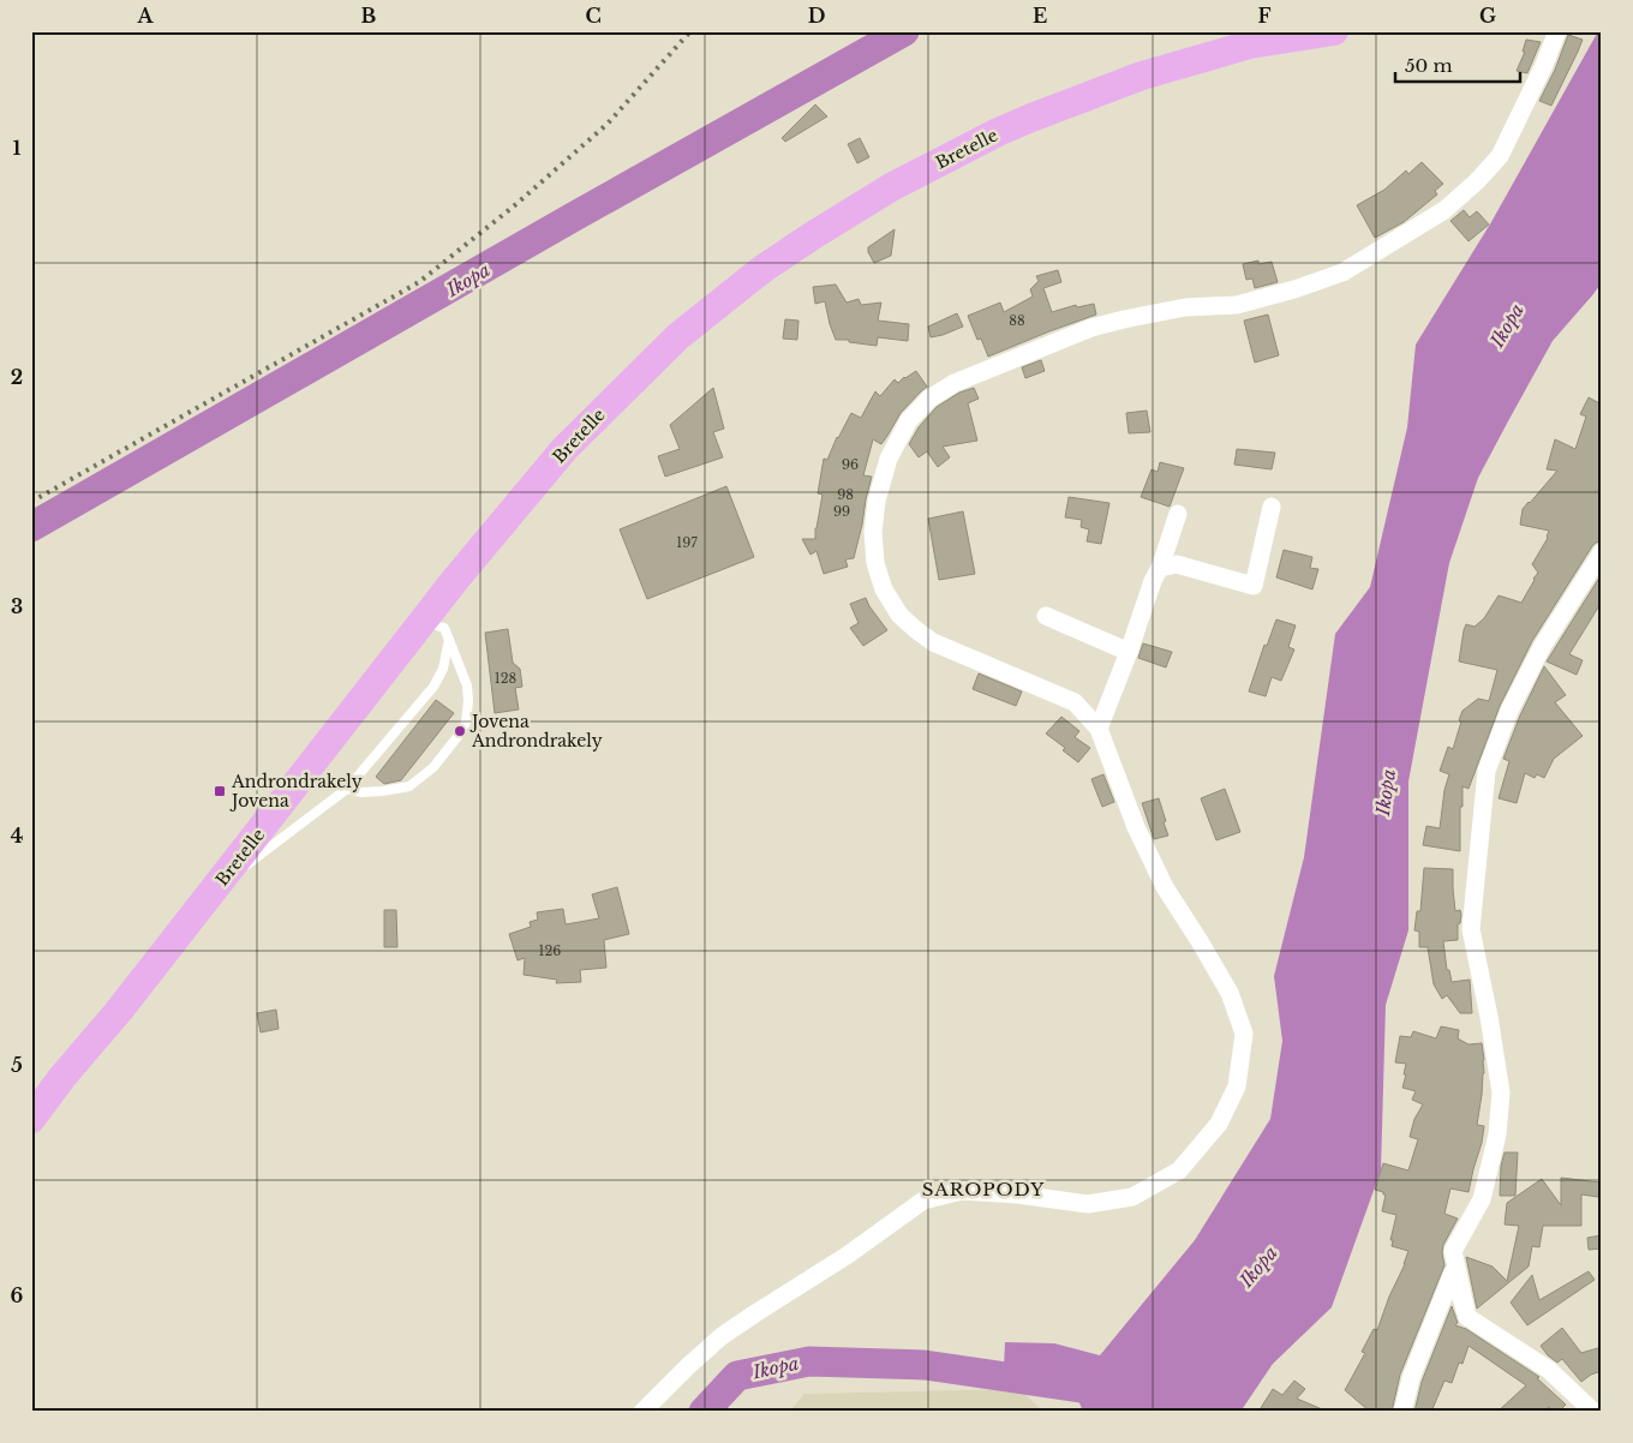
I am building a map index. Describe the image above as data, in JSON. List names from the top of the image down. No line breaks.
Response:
{"streets":{"main road":["Bretelle"]},"districts":["SAROPODY"],"water":["Ikopa"],"places":{"other":["Jovena Androndrakely"],"transit":["Androndrakely Jovena"]},"house_numbers":["88","96","98","99","197","128","126"],"scale_bar":"50 m","grid":{"columns":["A","B","C","D","E","F","G"],"rows":["1","2","3","4","5","6"]}}
